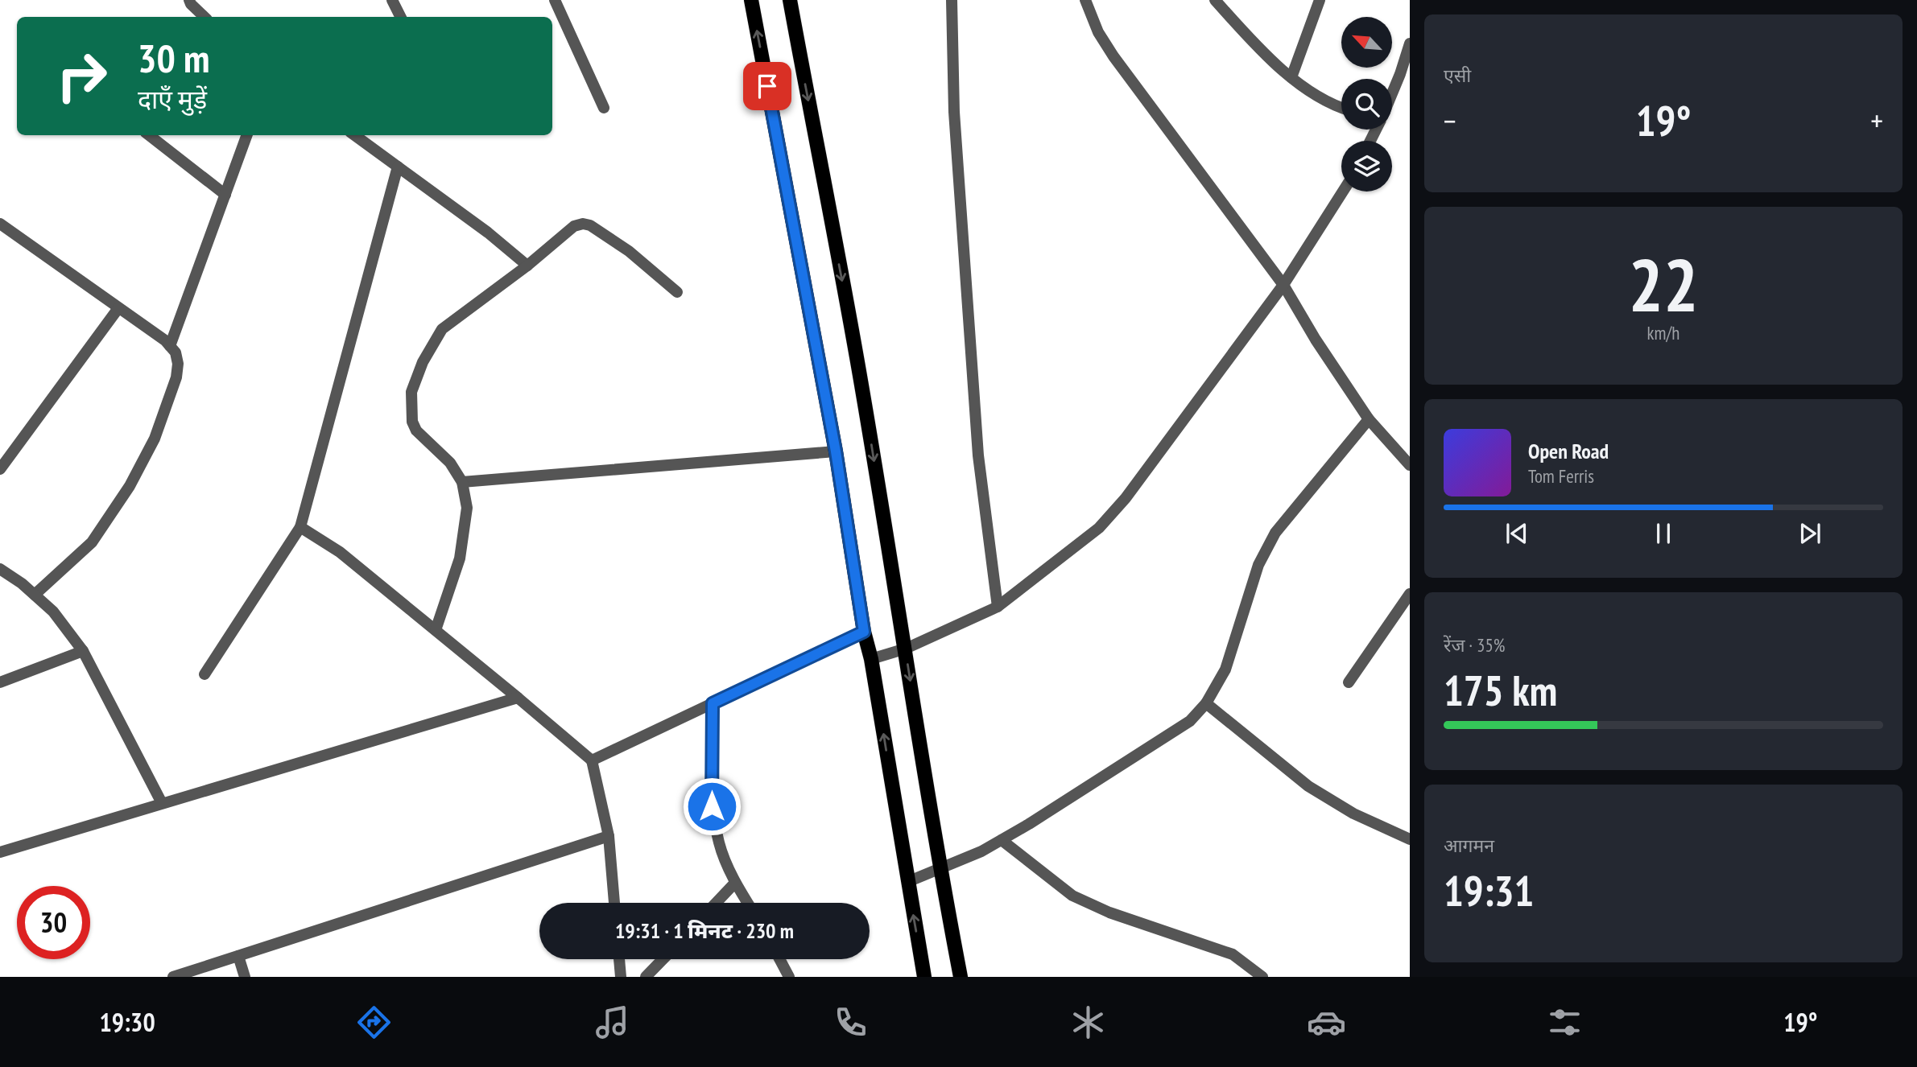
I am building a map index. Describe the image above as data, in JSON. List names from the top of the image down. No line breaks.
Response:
{"north":"top left","page":{"tile":["एसी",["22","km/h"],["रेंज · 35%","175 km"],["आगमन","19:31"]],"turn":["30 m","दाएँ मुड़ें"],"heat":["−","19°","+"],"song":["Open Road","Tom Ferris"],"limit":"30","trip":"19:31 · 1 मिनट · 230 m","tabs":["19:30","19°"]}}
